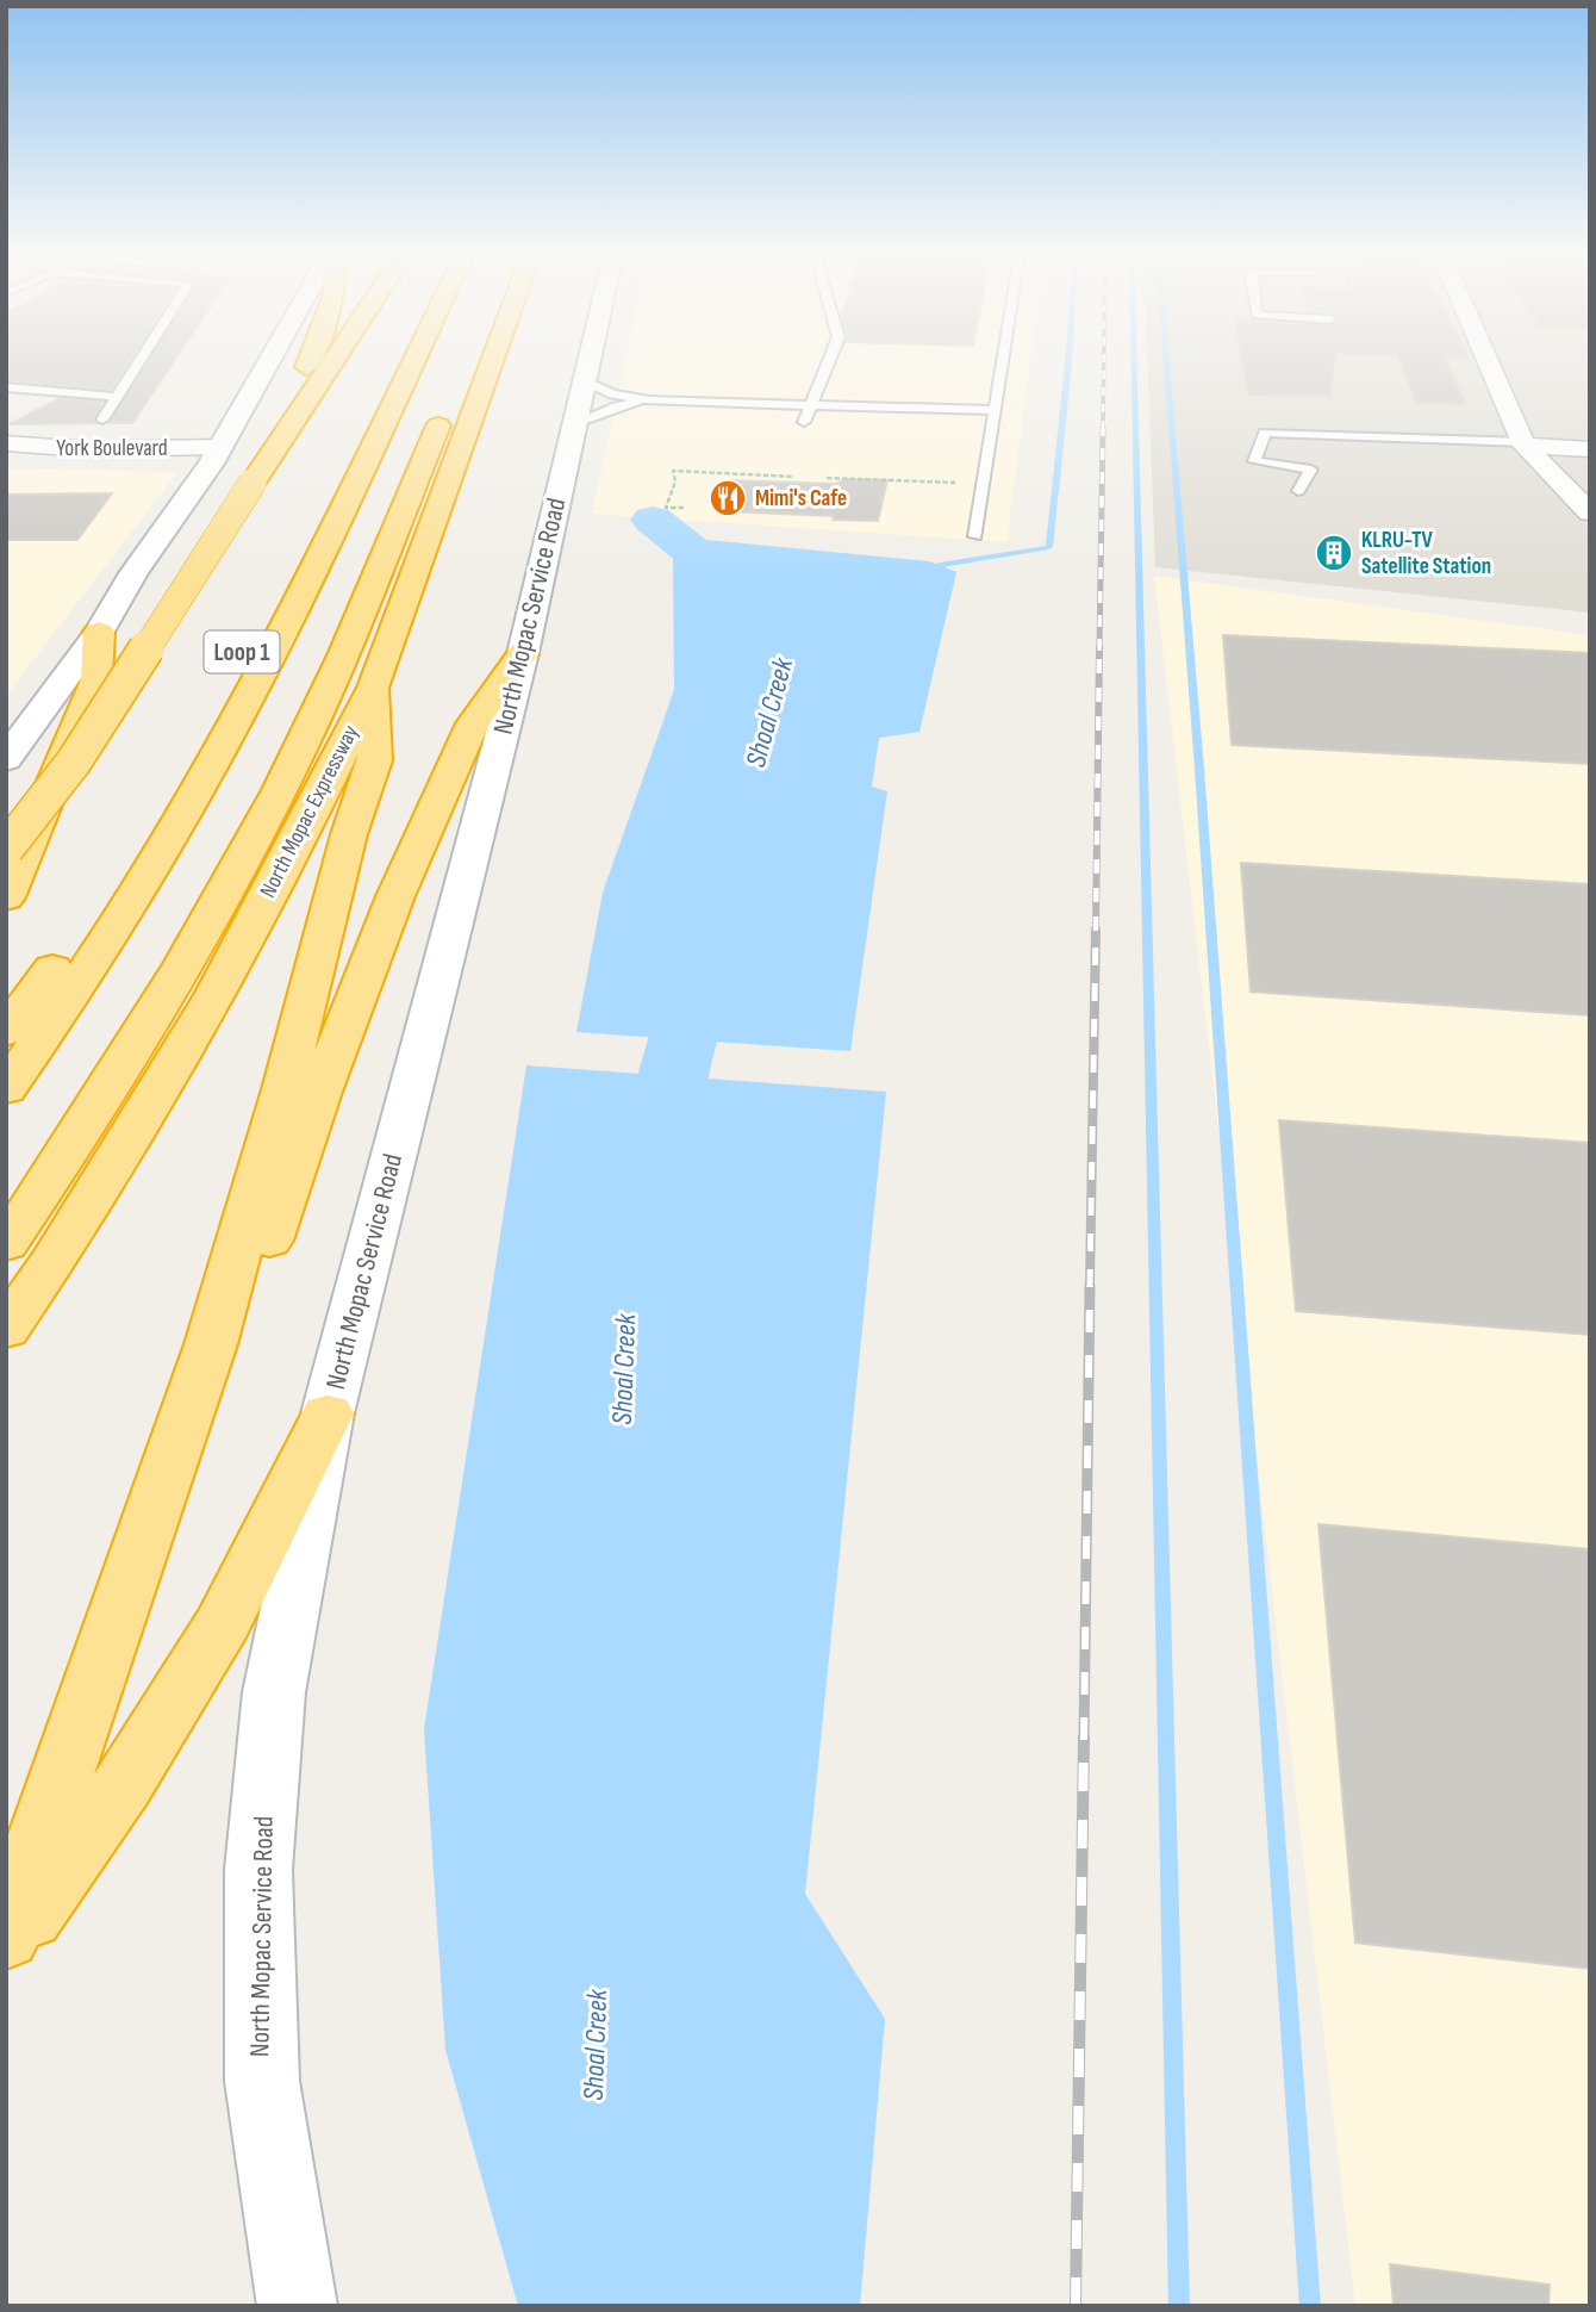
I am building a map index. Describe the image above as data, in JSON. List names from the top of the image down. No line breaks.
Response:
{"streets":{"highway":["Loop 1","North Mopac Expressway"],"main road":["North Mopac Service Road"],"street":["York Boulevard"]},"water":["Shoal Creek"],"places":{"restaurant":["Mimi's Cafe"],"building":["KLRU-TV Satellite Station"]}}
